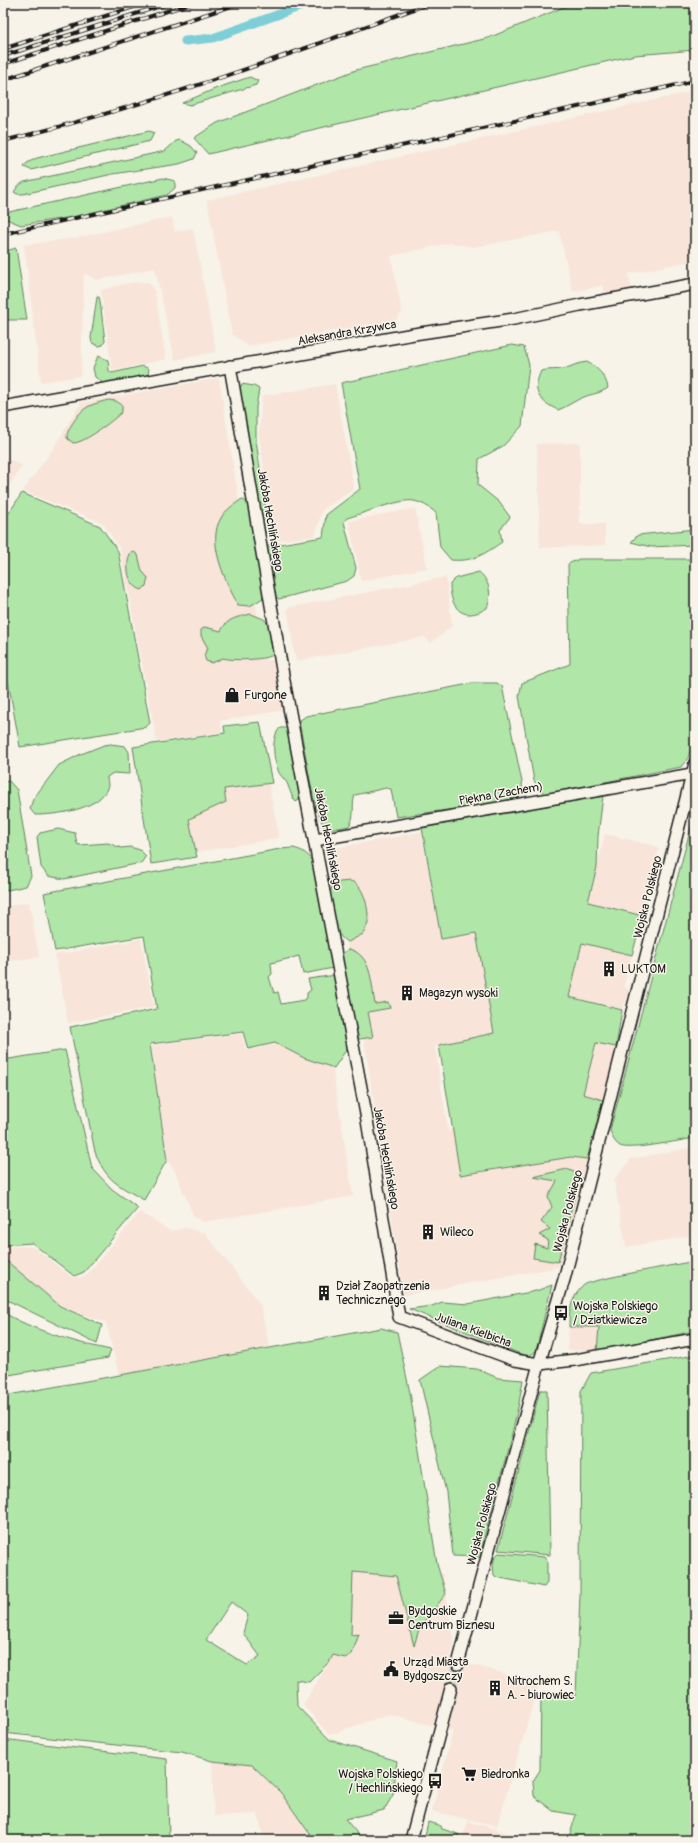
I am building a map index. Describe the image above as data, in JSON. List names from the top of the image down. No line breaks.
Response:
{"streets":{"street":["Aleksandra Krzywca","Jakóba Hechlińskiego","Piękna (Zachem)","Wojska Polskiego","Juliana Kielbicha"]},"crossings":[["Aleksandra Krzywca","Jakóba Hechlińskiego"],["Jakóba Hechlińskiego","Piękna (Zachem)"],["Jakóba Hechlińskiego","Juliana Kielbicha"],["Piękna (Zachem)","Wojska Polskiego"],["Wojska Polskiego","Juliana Kielbicha"]],"places":{"shop":["Furgone"],"building":["LUKTOM","Magazyn wysoki","Wileco","Dział Zaopatrzenia Technicznego","Nitrochem S. A. - biurowiec"],"bus stop":["Wojska Polskiego / Dziatkiewicza","Wojska Polskiego / Hechlińskiego"],"office":["Bydgoskie Centrum Biznesu"],"public building":["Urząd Miasta Bydgoszczy"],"supermarket":["Biedronka"]}}
